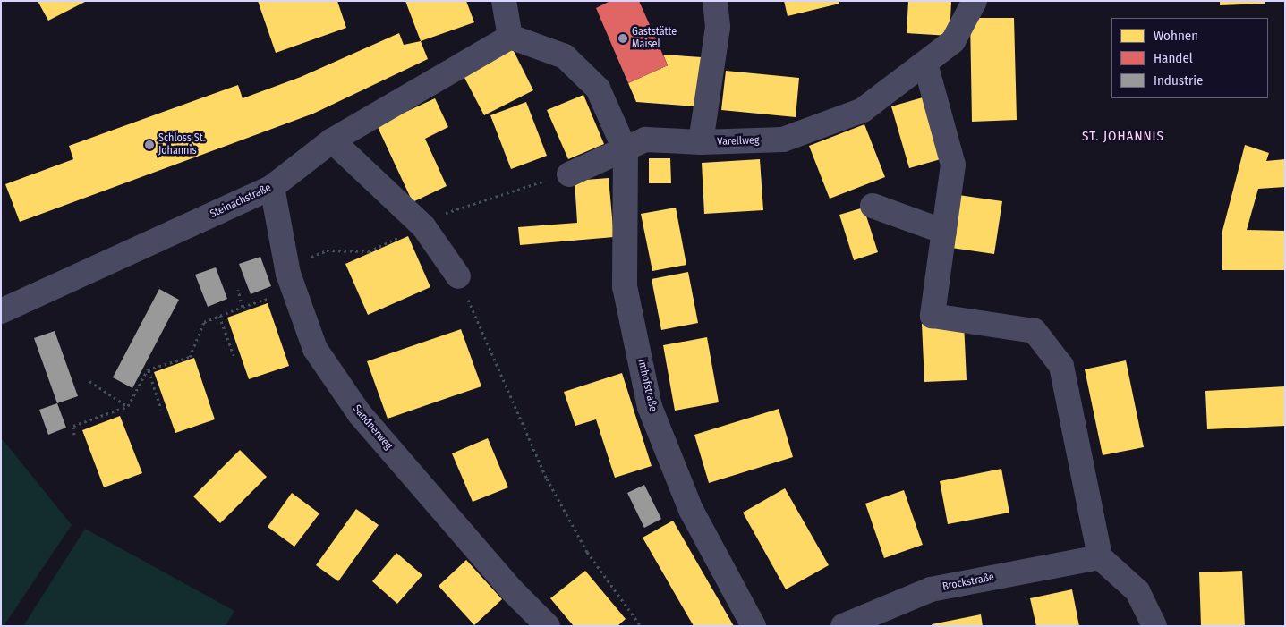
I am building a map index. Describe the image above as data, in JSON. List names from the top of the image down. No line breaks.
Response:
{"streets":{"street":["Varellweg","Steinachstraße","Imhofstraße","Sandnerweg","Brockstraße"]},"crossings":[["Varellweg","Imhofstraße"],["Steinachstraße","Sandnerweg"]],"districts":["ST. JOHANNIS"],"places":["Gaststätte Maisel","Schloss St. Johannis"],"legend":["Wohnen","Handel","Industrie"]}
